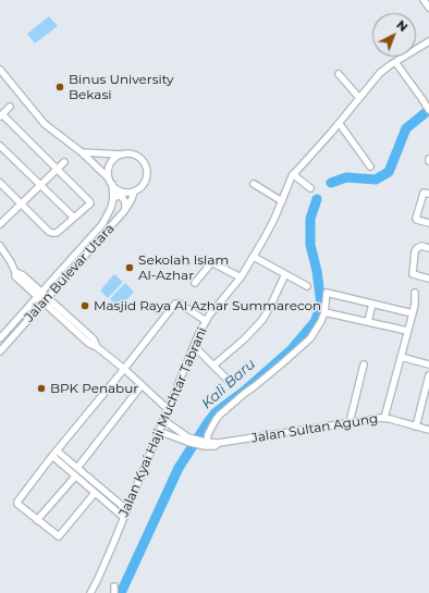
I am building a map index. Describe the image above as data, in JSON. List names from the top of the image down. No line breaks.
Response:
{"streets":{"street":["Jalan Bulevar Utara","Jalan Kyai Haji Muchtar Tabrani","Jalan Sultan Agung"]},"water":["Kali Baru"],"places":["Binus University Bekasi","Sekolah Islam Al-Azhar","Masjid Raya Al Azhar Summarecon","BPK Penabur"],"north":"top right"}
